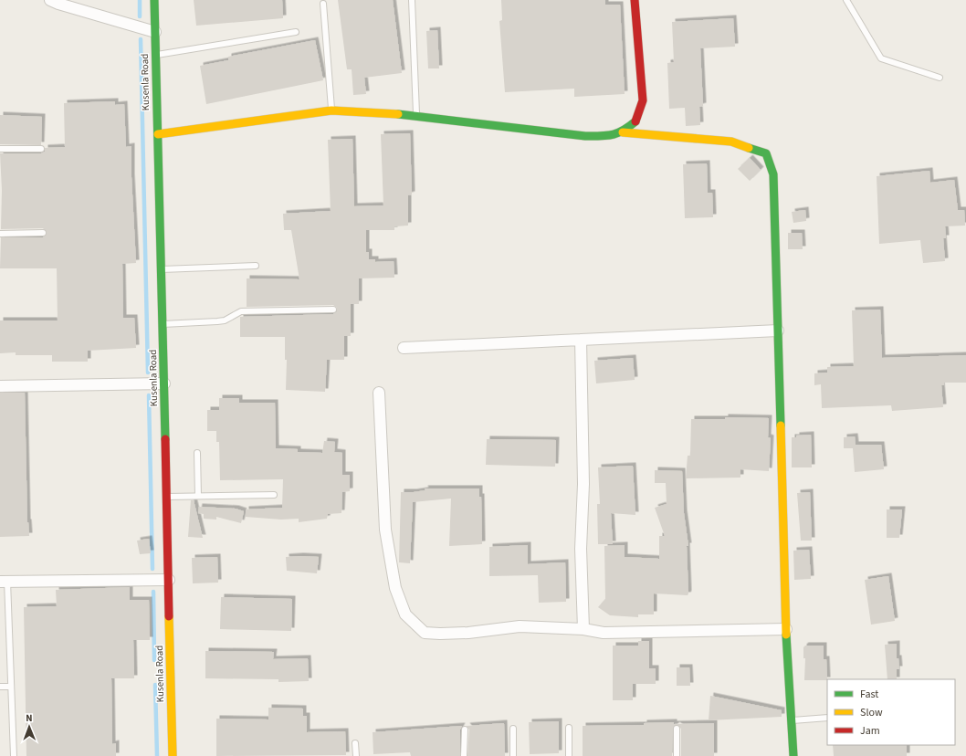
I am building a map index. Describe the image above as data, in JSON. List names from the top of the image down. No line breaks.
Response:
{"streets":{"street":["Kusenla Road"]},"legend":["Fast","Slow","Jam"],"north":"top"}
